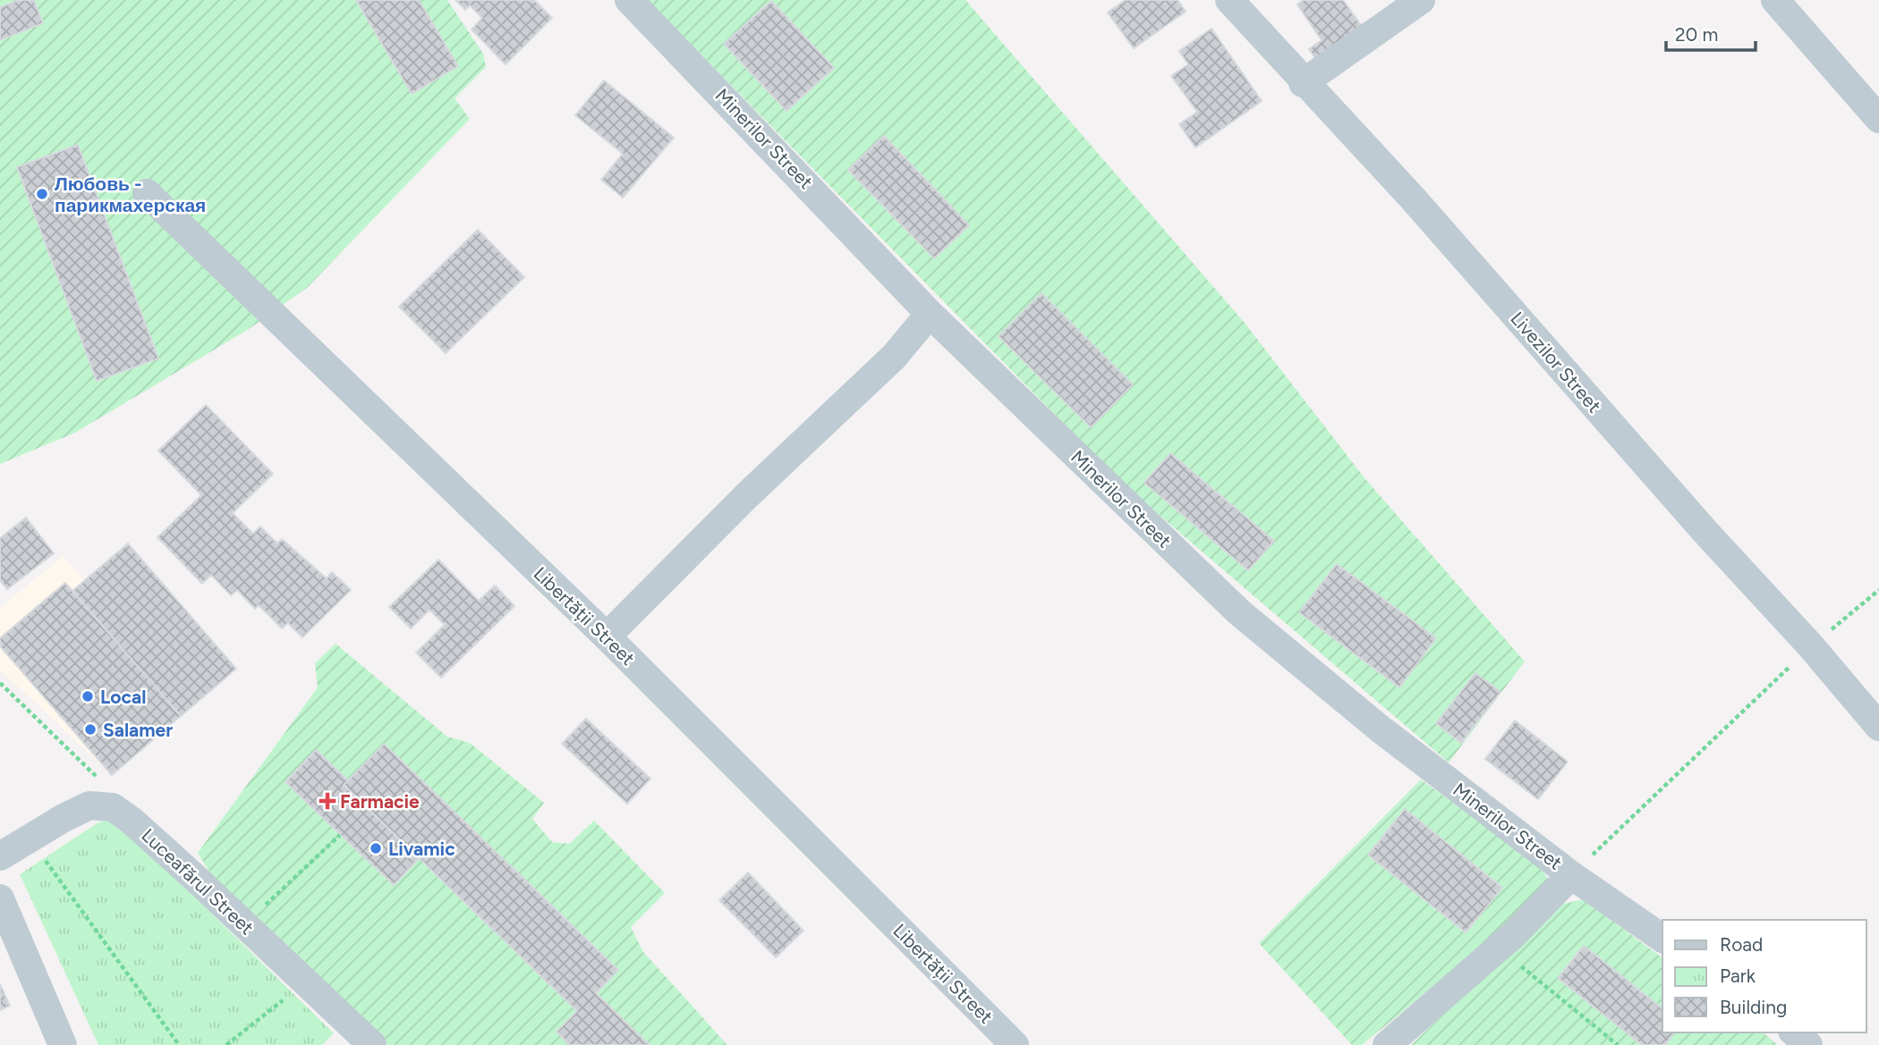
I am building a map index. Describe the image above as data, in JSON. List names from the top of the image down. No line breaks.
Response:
{"streets":{"street":["Minerilor Street","Livezilor Street","Libertății Street","Luceafărul Street"]},"places":{"other":["Любовь - парикмахерская","Local","Salamer","Livamic"],"health":["Farmacie"]},"legend":["Road","Park","Building"],"scale_bar":"20 m"}
